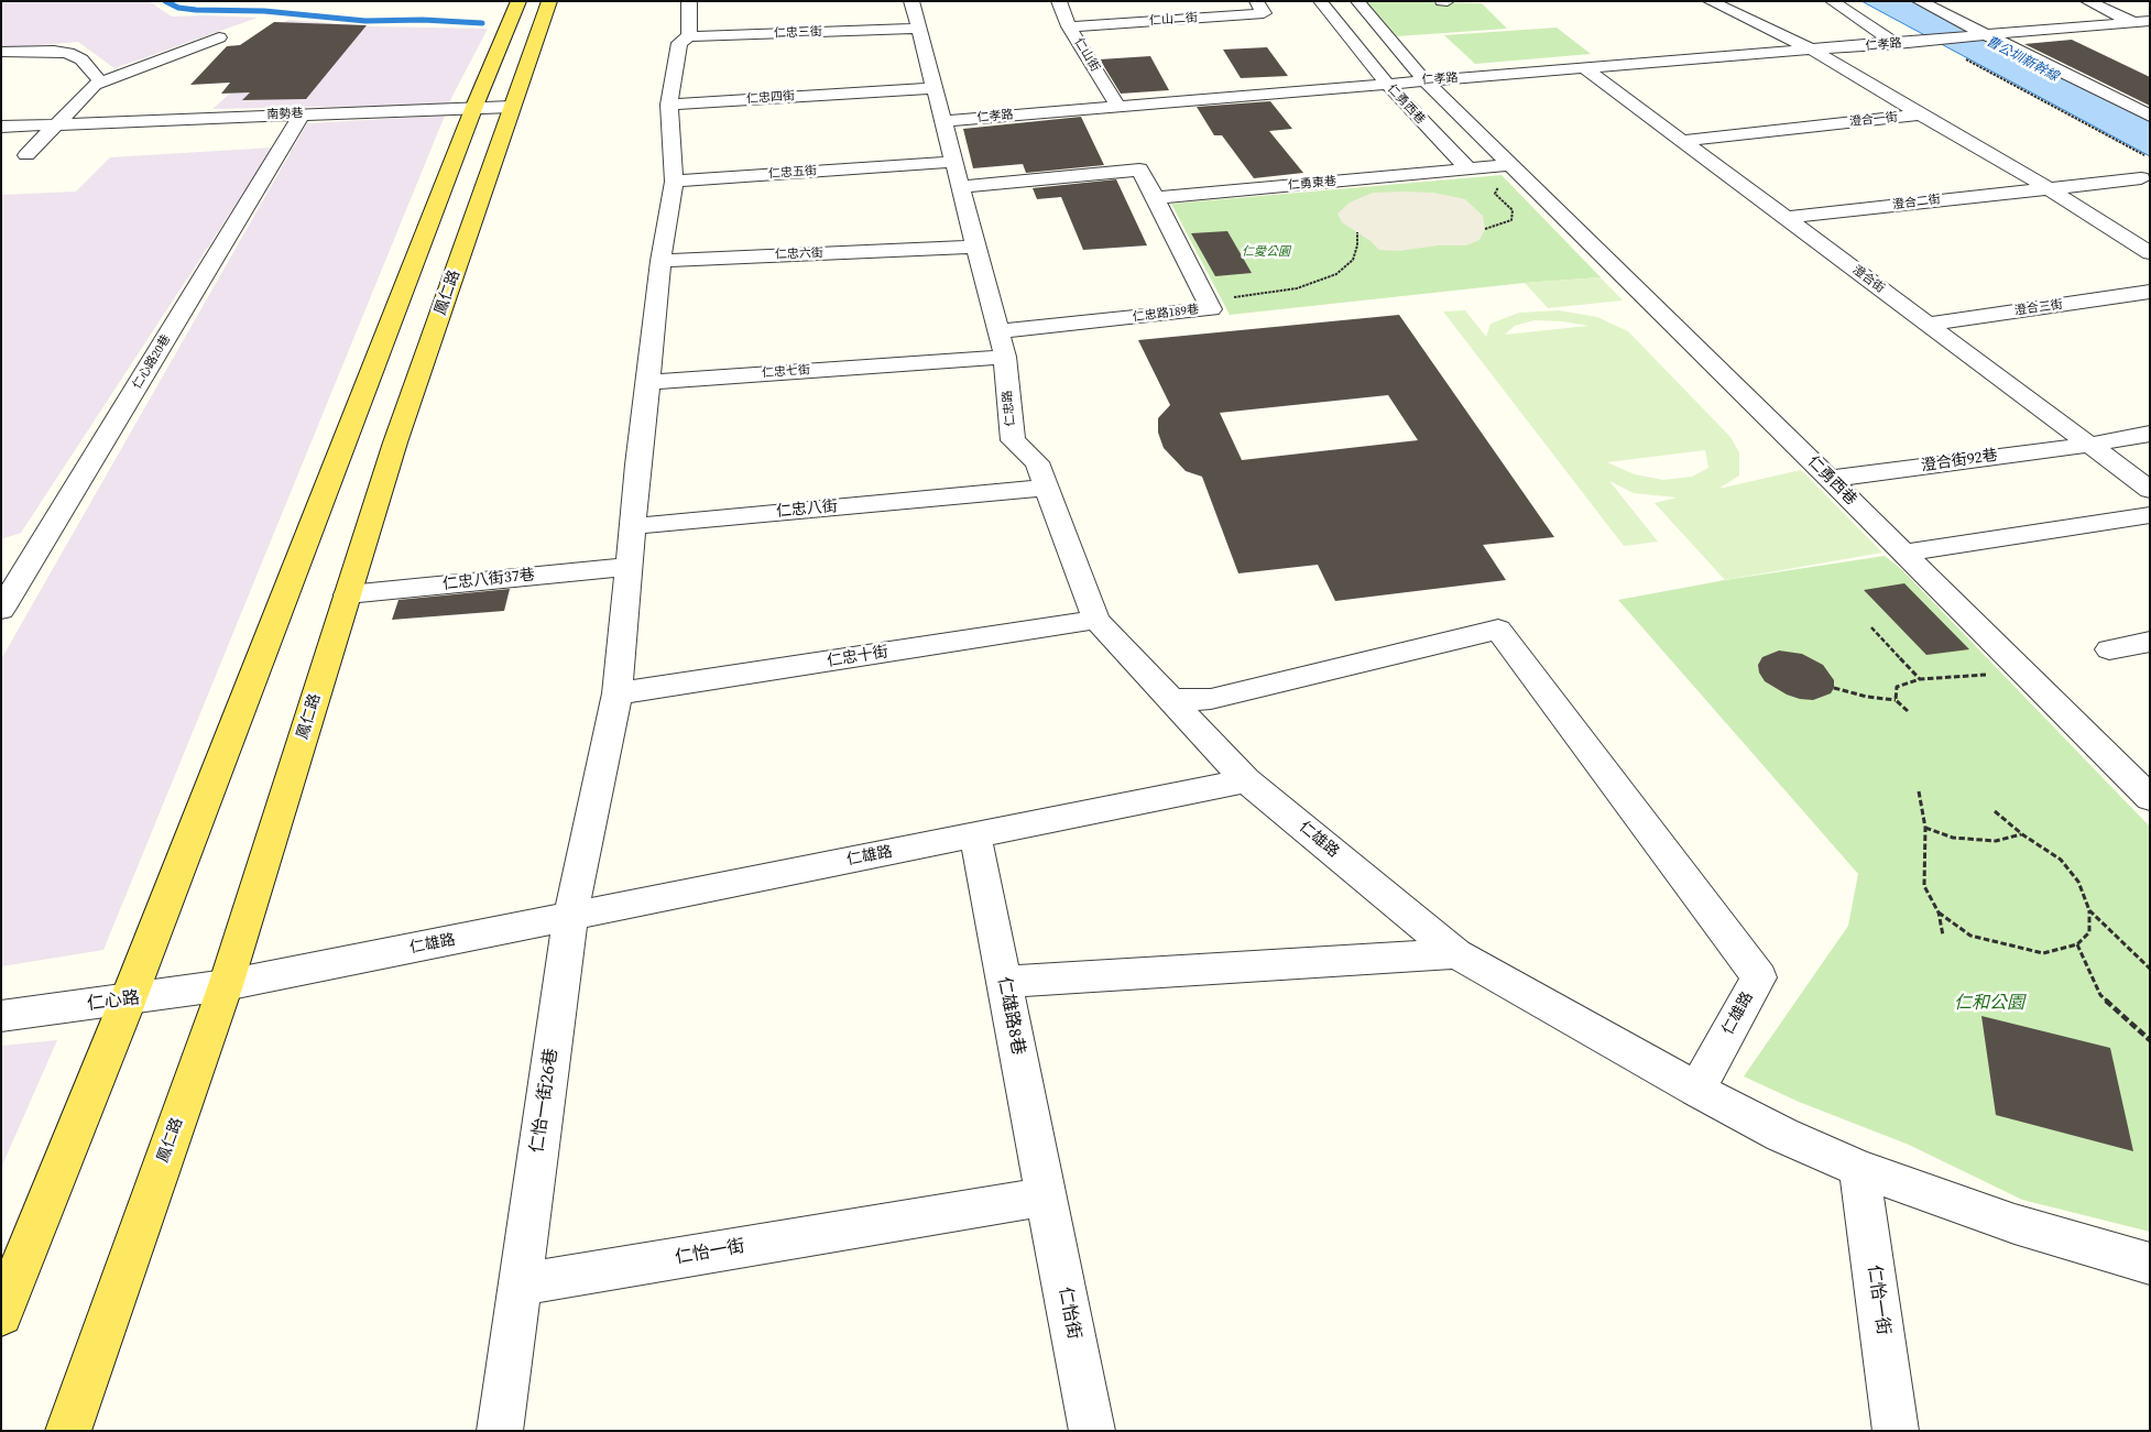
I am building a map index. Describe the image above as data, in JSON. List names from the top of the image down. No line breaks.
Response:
{"streets":{"main road":["鳳仁路"],"street":["仁山二街","仁忠三街","仁孝路","仁山街","仁忠四街","仁勇西巷","南勢巷","澄合一街","仁忠五街","仁勇東巷","澄合二街","仁忠六街","澄合街","澄合三街","仁忠路189巷","仁心路20巷","仁忠七街","仁忠路","澄合街92巷","仁忠八街","仁忠八街37巷","仁忠十街","仁雄路","仁心路","仁雄路8巷","仁怡一街26巷","仁怡一街","仁怡街"]},"crossings":[["仁山二街","仁山街"],["仁忠三街","仁忠路"],["仁孝路","仁山街"],["仁孝路","仁勇西巷"],["仁孝路","澄合街"],["仁孝路","仁忠路"],["仁忠四街","仁忠路"],["仁勇西巷","仁勇東巷"],["仁勇西巷","澄合街92巷"],["南勢巷","鳳仁路"],["南勢巷","仁心路20巷"],["澄合一街","澄合街"],["仁忠五街","仁忠路"],["仁勇東巷","仁忠路189巷"],["澄合二街","澄合街"],["仁忠六街","仁忠路"],["澄合街","澄合三街"],["澄合街","澄合街92巷"],["鳳仁路","仁忠八街37巷"],["鳳仁路","仁雄路"],["鳳仁路","仁心路"],["仁忠路189巷","仁忠路"],["仁忠七街","仁忠路"],["仁忠路","仁忠八街"],["仁忠路","仁忠十街"],["仁忠路","仁雄路"],["仁雄路","仁心路"],["仁雄路","仁雄路8巷"],["仁雄路","仁怡一街26巷"],["仁雄路","仁怡一街"],["仁雄路8巷","仁怡一街"],["仁雄路8巷","仁怡街"],["仁怡一街26巷","仁怡一街"],["仁怡一街","仁怡街"]],"water":["曹公圳新幹線"],"parks":["仁愛公園","仁和公園"]}
